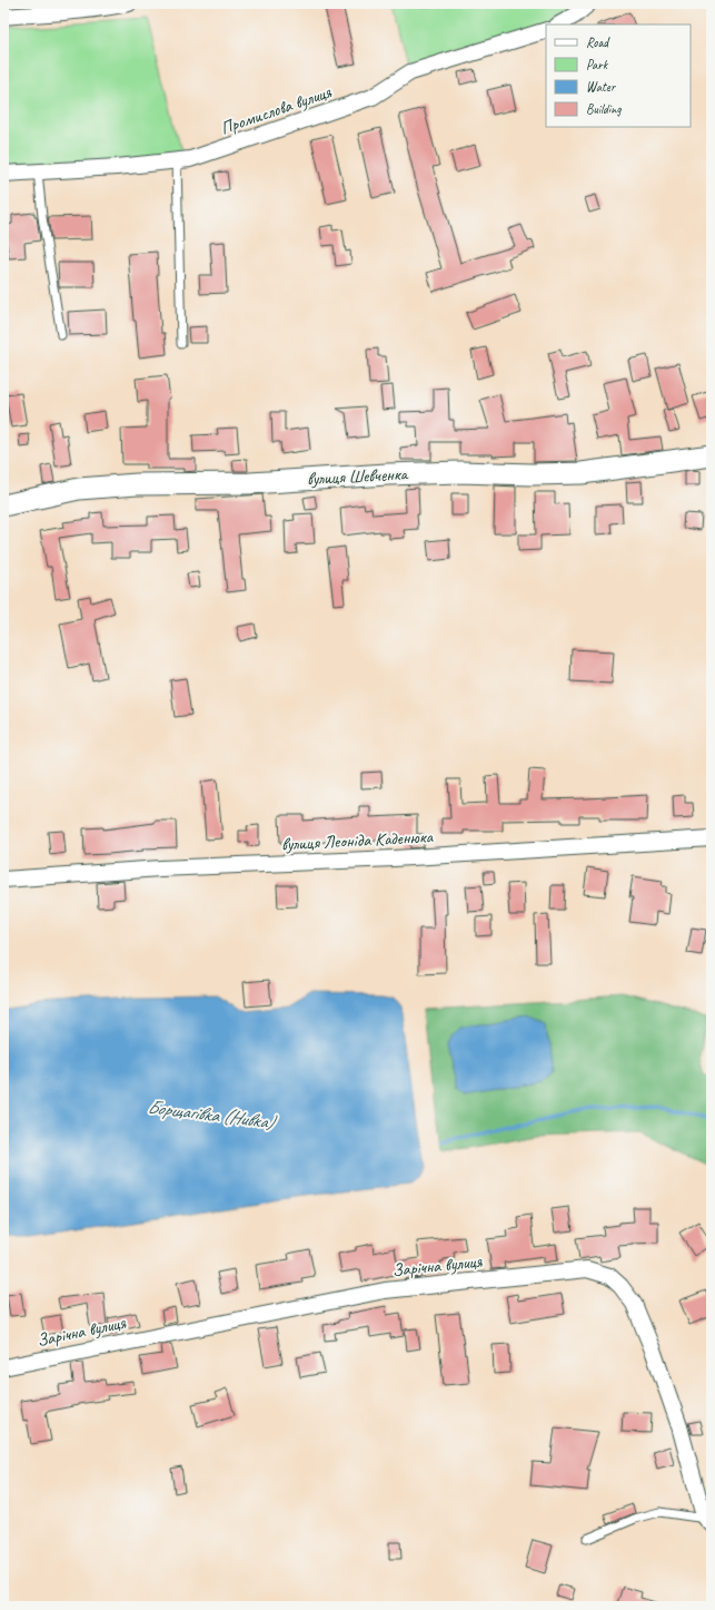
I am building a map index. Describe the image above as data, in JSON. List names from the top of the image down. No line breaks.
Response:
{"streets":{"street":["Промислова вулиця","вулиця Шевченка","вулиця Леоніда Каденюка","Зарічна вулиця"]},"water":["Борщагівка (Нивка)"],"legend":["Road","Park","Water","Building"]}
